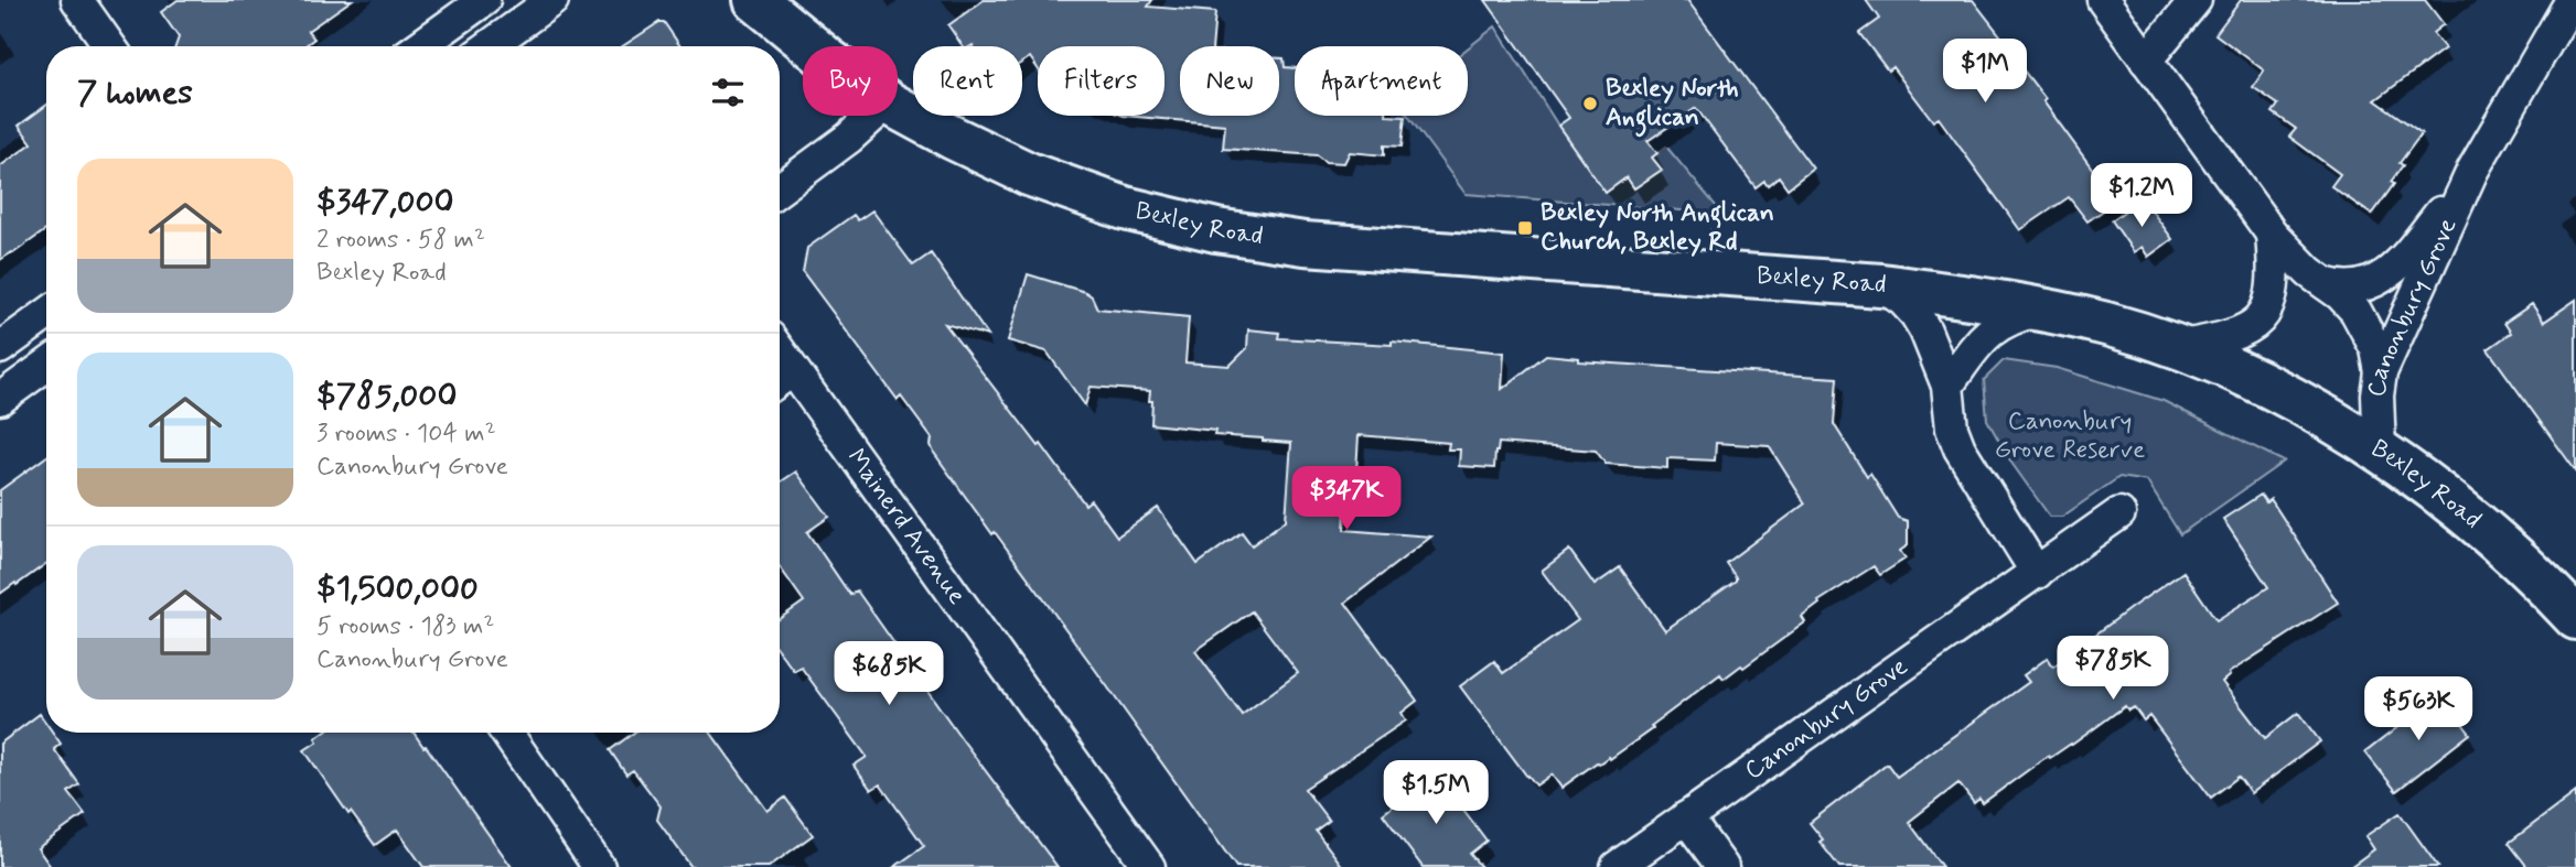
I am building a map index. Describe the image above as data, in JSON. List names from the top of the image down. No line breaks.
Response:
{"streets":{"main road":["Bexley Road"],"street":["Canonbury Grove","Mainerd Avenue"]},"crossings":[["Bexley Road","Canonbury Grove"]],"parks":["Canonbury Grove Reserve"],"places":{"other":["Bexley North Anglican"],"transit":["Bexley North Anglican Church, Bexley Rd"]},"page":{"price":["$1M","$1.2M","$347K","$785K","$685K","$563K","$1.5M"],"chip":["Buy","Rent","Filters","New","Apartment"],"heading":"7 homes","list":[{"name":"$347,000","note":"2 rooms · 58 m² · Bexley Road"},{"name":"$785,000","note":"3 rooms · 104 m² · Canonbury Grove"},{"name":"$1,500,000","note":"5 rooms · 183 m² · Canonbury Grove"}]}}
